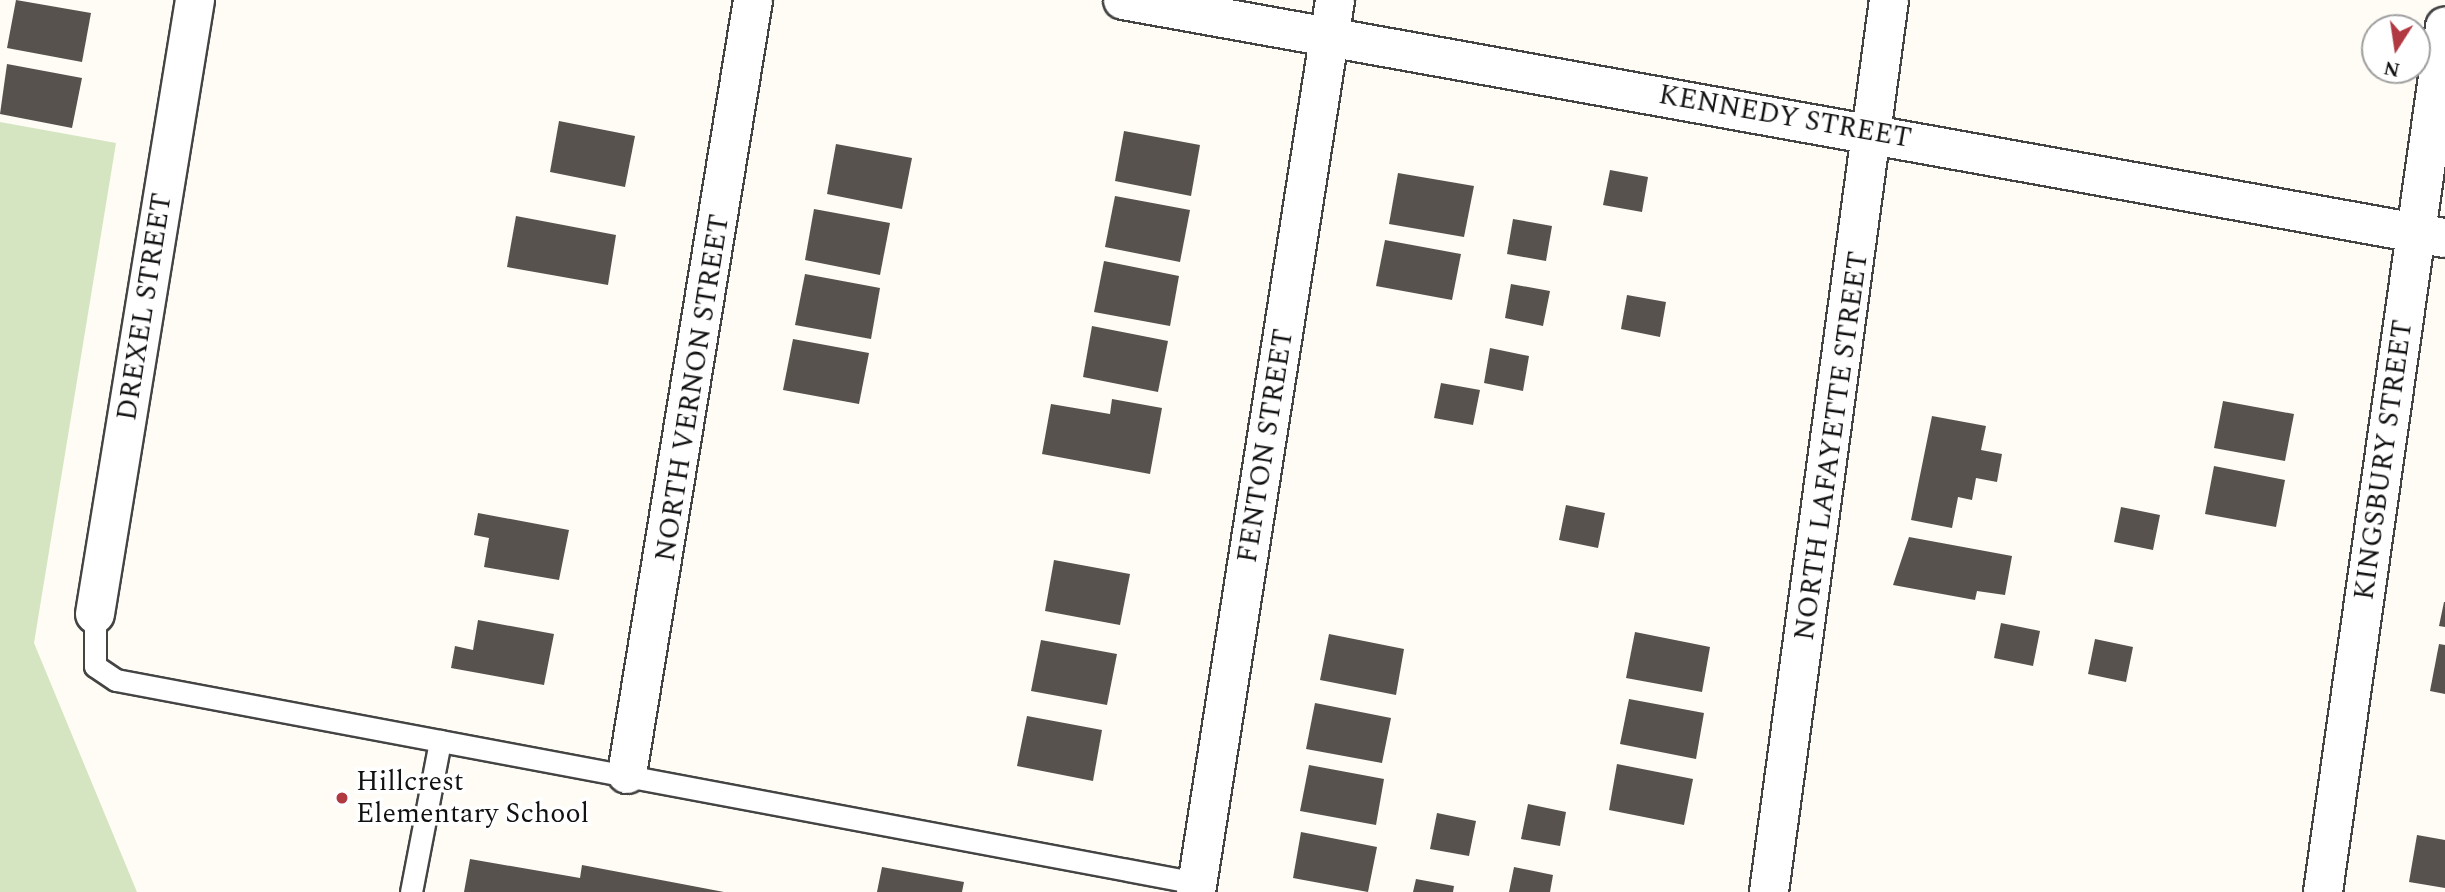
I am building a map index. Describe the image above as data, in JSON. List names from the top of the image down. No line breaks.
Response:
{"streets":{"street":["KENNEDY STREET","DREXEL STREET","NORTH VERNON STREET","FENTON STREET","NORTH LAFAYETTE STREET","KINGSBURY STREET"]},"crossings":[["KENNEDY STREET","FENTON STREET"],["KENNEDY STREET","NORTH LAFAYETTE STREET"],["KENNEDY STREET","KINGSBURY STREET"]],"places":["Hillcrest Elementary School"],"north":"bottom"}
